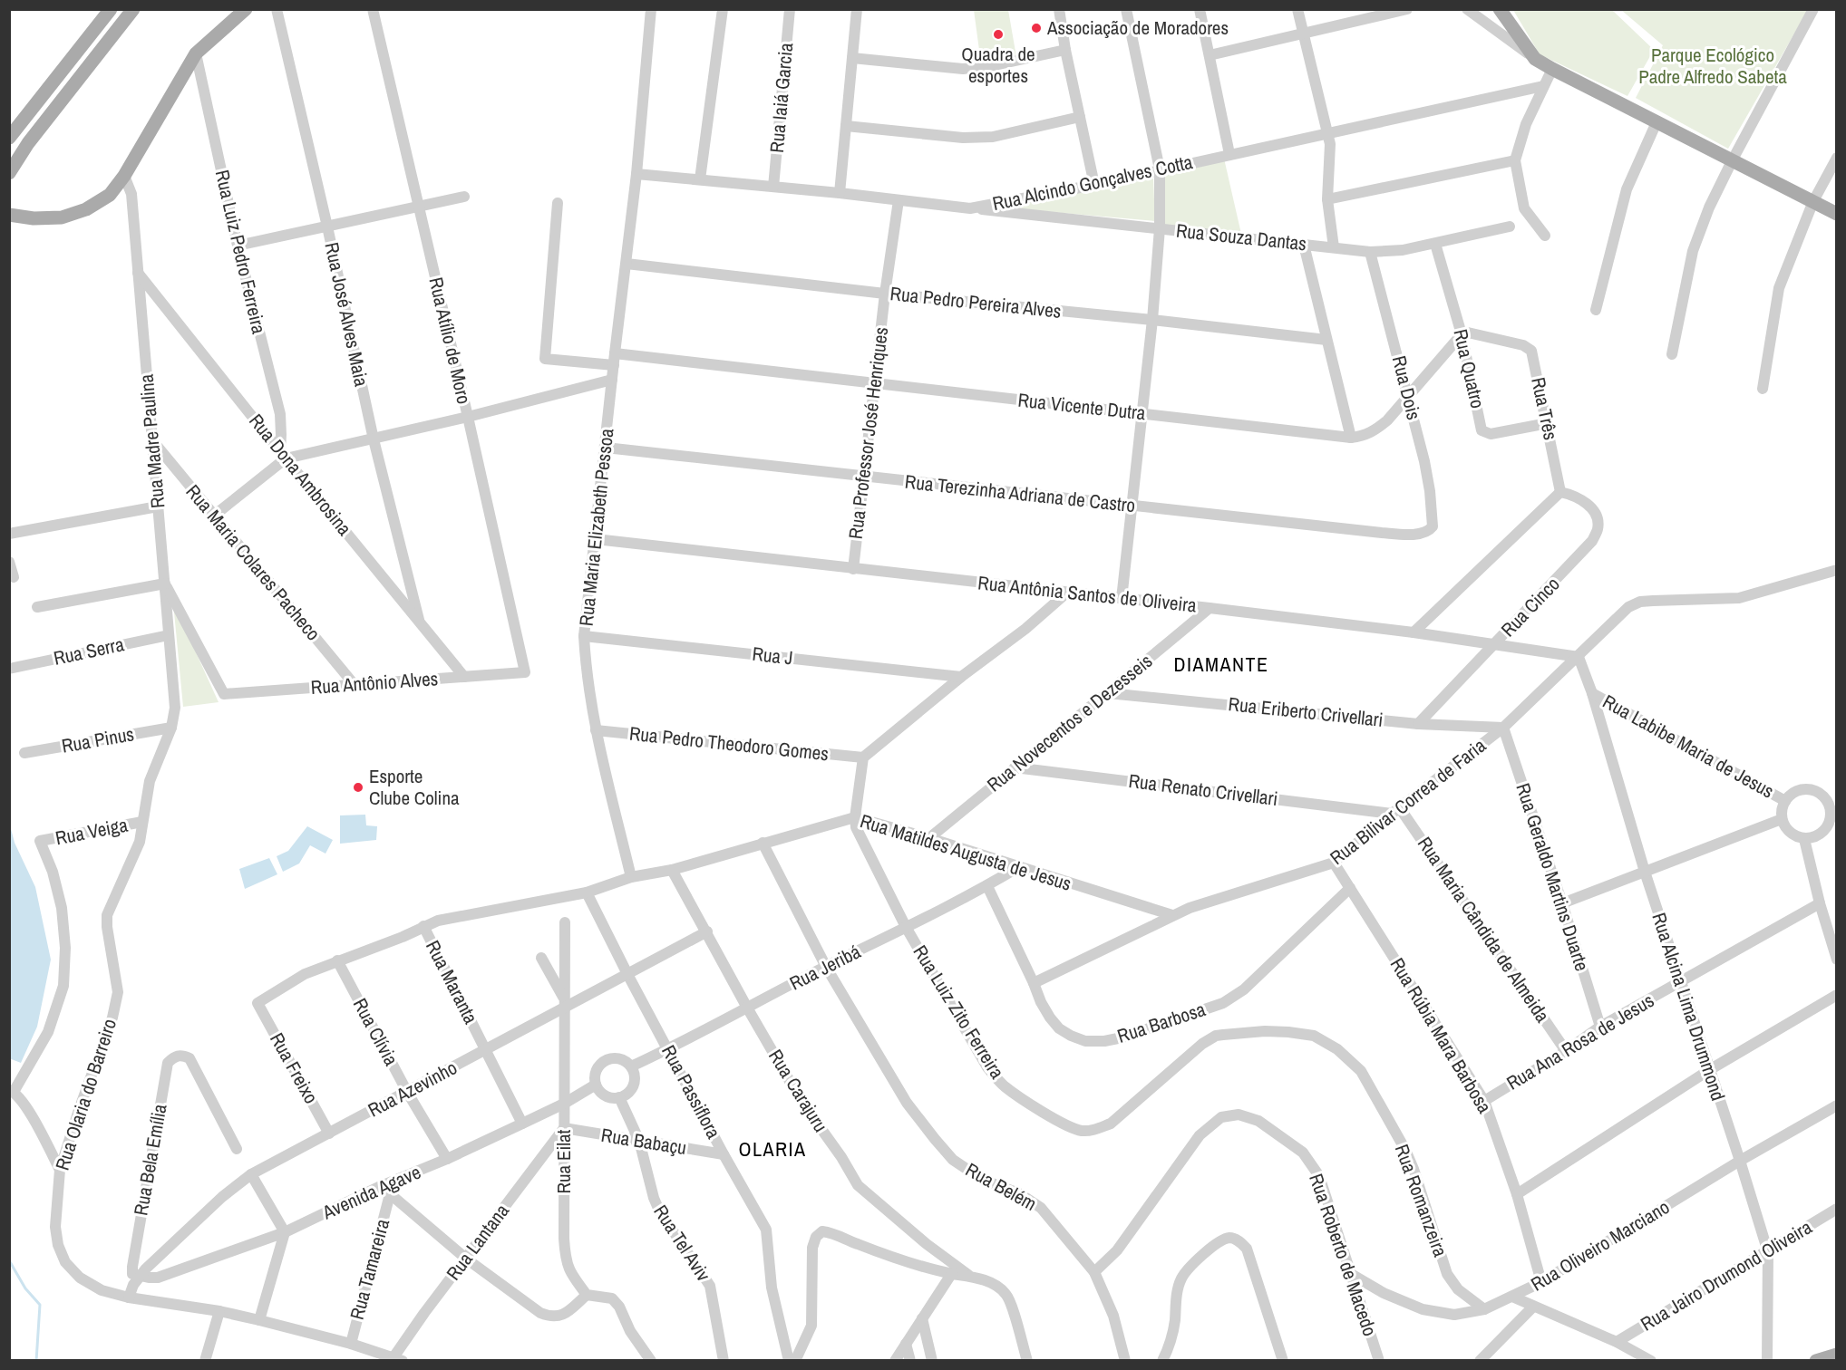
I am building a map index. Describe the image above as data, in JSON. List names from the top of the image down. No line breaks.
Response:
{"streets":{"street":["Rua Iaiá Garcia","Rua Alcindo Gonçalves Cotta","Rua Souza Dantas","Rua Luiz Pedro Ferreira","Rua Pedro Pereira Alves","Rua José Alves Maia","Rua Atílio de Moro","Rua Quatro","Rua Dois","Rua Vicente Dutra","Rua Três","Rua Professor José Henriques","Rua Madre Paulina","Rua Dona Ambrosina","Rua Terezinha Adriana de Castro","Rua Maria Elizabeth Pessoa","Rua Maria Colares Pacheco","Rua Antônia Santos de Oliveira","Rua Cinco","Rua Serra","Rua J","Rua Antônio Alves","Rua Eriberto Crivellari","Rua Novecentos e Dezesseis","Rua Pinus","Rua Pedro Theodoro Gomes","Rua Labibe Maria de Jesus","Rua Renato Crivellari","Rua Bilivar Correa de Faria","Rua Veiga","Rua Matildes Augusta de Jesus","Rua Geraldo Martins Duarte","Rua Maria Cândida de Almeida","Rua Jeribá","Rua Maranta","Rua Alcina Lima Drummond","Rua Luiz Zito Ferreira","Rua Barbosa","Rua Clívia","Rua Rúbia Mara Barbosa","Rua Ana Rosa de Jesus","Rua Freixo","Rua Azevinho","Rua Carajuru","Rua Passiflora","Rua Olaria do Barreiro","Rua Babaçu","Rua Bela Emília","Rua Eilat","Rua Belém","Avenida Agave","Rua Romanzeira","Rua Lantana","Rua Tel Aviv","Rua Oliveiro Marciano","Rua Roberto de Macedo","Rua Tamareira","Rua Jairo Drumond Oliveira"]},"crossings":[["Rua Iaiá Garcia","Rua Alcindo Gonçalves Cotta"],["Rua Alcindo Gonçalves Cotta","Rua Souza Dantas"],["Rua Alcindo Gonçalves Cotta","Rua Professor José Henriques"],["Rua Alcindo Gonçalves Cotta","Rua Maria Elizabeth Pessoa"],["Rua Souza Dantas","Rua Quatro"],["Rua Souza Dantas","Rua Dois"],["Rua Luiz Pedro Ferreira","Rua Dona Ambrosina"],["Rua Pedro Pereira Alves","Rua Professor José Henriques"],["Rua Pedro Pereira Alves","Rua Maria Elizabeth Pessoa"],["Rua José Alves Maia","Rua Dona Ambrosina"],["Rua Atílio de Moro","Rua Antônio Alves"],["Rua Quatro","Rua Três"],["Rua Dois","Rua Terezinha Adriana de Castro"],["Rua Vicente Dutra","Rua Professor José Henriques"],["Rua Vicente Dutra","Rua Maria Elizabeth Pessoa"],["Rua Três","Rua Cinco"],["Rua Professor José Henriques","Rua Terezinha Adriana de Castro"],["Rua Professor José Henriques","Rua Antônia Santos de Oliveira"],["Rua Madre Paulina","Rua Dona Ambrosina"],["Rua Madre Paulina","Rua Maria Colares Pacheco"],["Rua Madre Paulina","Rua Antônio Alves"],["Rua Madre Paulina","Rua Olaria do Barreiro"],["Rua Dona Ambrosina","Rua Antônio Alves"],["Rua Terezinha Adriana de Castro","Rua Maria Elizabeth Pessoa"],["Rua Maria Elizabeth Pessoa","Rua Antônia Santos de Oliveira"],["Rua Maria Elizabeth Pessoa","Rua J"],["Rua Maria Elizabeth Pessoa","Rua Pedro Theodoro Gomes"],["Rua Maria Elizabeth Pessoa","Rua Matildes Augusta de Jesus"],["Rua Maria Colares Pacheco","Rua Antônio Alves"],["Rua Antônia Santos de Oliveira","Rua Cinco"],["Rua Antônia Santos de Oliveira","Rua Novecentos e Dezesseis"],["Rua Antônia Santos de Oliveira","Rua Bilivar Correa de Faria"],["Rua Antônia Santos de Oliveira","Rua Alcina Lima Drummond"],["Rua Cinco","Rua Eriberto Crivellari"],["Rua Serra","Rua Olaria do Barreiro"],["Rua Eriberto Crivellari","Rua Novecentos e Dezesseis"],["Rua Eriberto Crivellari","Rua Bilivar Correa de Faria"],["Rua Eriberto Crivellari","Rua Geraldo Martins Duarte"],["Rua Novecentos e Dezesseis","Rua Renato Crivellari"],["Rua Novecentos e Dezesseis","Rua Matildes Augusta de Jesus"],["Rua Pinus","Rua Olaria do Barreiro"],["Rua Labibe Maria de Jesus","Rua Alcina Lima Drummond"],["Rua Renato Crivellari","Rua Bilivar Correa de Faria"],["Rua Renato Crivellari","Rua Maria Cândida de Almeida"],["Rua Bilivar Correa de Faria","Rua Matildes Augusta de Jesus"],["Rua Bilivar Correa de Faria","Rua Geraldo Martins Duarte"],["Rua Bilivar Correa de Faria","Rua Maria Cândida de Almeida"],["Rua Bilivar Correa de Faria","Rua Alcina Lima Drummond"],["Rua Bilivar Correa de Faria","Rua Barbosa"],["Rua Bilivar Correa de Faria","Rua Rúbia Mara Barbosa"],["Rua Veiga","Rua Olaria do Barreiro"],["Rua Matildes Augusta de Jesus","Rua Jeribá"],["Rua Matildes Augusta de Jesus","Rua Maranta"],["Rua Matildes Augusta de Jesus","Rua Luiz Zito Ferreira"],["Rua Matildes Augusta de Jesus","Rua Carajuru"],["Rua Matildes Augusta de Jesus","Rua Passiflora"],["Rua Matildes Augusta de Jesus","Rua Belém"],["Rua Geraldo Martins Duarte","Rua Ana Rosa de Jesus"],["Rua Maria Cândida de Almeida","Rua Ana Rosa de Jesus"],["Rua Jeribá","Rua Luiz Zito Ferreira"],["Rua Jeribá","Rua Barbosa"],["Rua Jeribá","Rua Carajuru"],["Rua Jeribá","Rua Passiflora"],["Rua Jeribá","Rua Belém"],["Rua Jeribá","Avenida Agave"],["Rua Jeribá","Rua Tel Aviv"],["Rua Maranta","Rua Clívia"],["Rua Maranta","Rua Freixo"],["Rua Maranta","Rua Azevinho"],["Rua Maranta","Avenida Agave"],["Rua Alcina Lima Drummond","Rua Ana Rosa de Jesus"],["Rua Alcina Lima Drummond","Rua Oliveiro Marciano"],["Rua Alcina Lima Drummond","Rua Jairo Drumond Oliveira"],["Rua Luiz Zito Ferreira","Rua Romanzeira"],["Rua Barbosa","Rua Rúbia Mara Barbosa"],["Rua Clívia","Rua Azevinho"],["Rua Clívia","Avenida Agave"],["Rua Rúbia Mara Barbosa","Rua Ana Rosa de Jesus"],["Rua Rúbia Mara Barbosa","Rua Oliveiro Marciano"],["Rua Freixo","Rua Azevinho"],["Rua Azevinho","Rua Carajuru"],["Rua Azevinho","Rua Passiflora"],["Rua Azevinho","Rua Bela Emília"],["Rua Azevinho","Rua Eilat"],["Rua Azevinho","Avenida Agave"],["Rua Passiflora","Rua Babaçu"],["Rua Olaria do Barreiro","Rua Lantana"],["Rua Olaria do Barreiro","Rua Tamareira"],["Rua Babaçu","Rua Eilat"],["Rua Babaçu","Rua Lantana"],["Rua Babaçu","Rua Tel Aviv"],["Rua Bela Emília","Avenida Agave"],["Rua Eilat","Avenida Agave"],["Rua Eilat","Rua Lantana"],["Rua Belém","Rua Roberto de Macedo"],["Avenida Agave","Rua Tel Aviv"],["Avenida Agave","Rua Tamareira"],["Rua Romanzeira","Rua Oliveiro Marciano"],["Rua Oliveiro Marciano","Rua Roberto de Macedo"]],"districts":["DIAMANTE","OLARIA"],"parks":["Parque Ecológico Padre Alfredo Sabeta"],"places":["Associação de Moradores","Quadra de esportes","Esporte Clube Colina"]}
